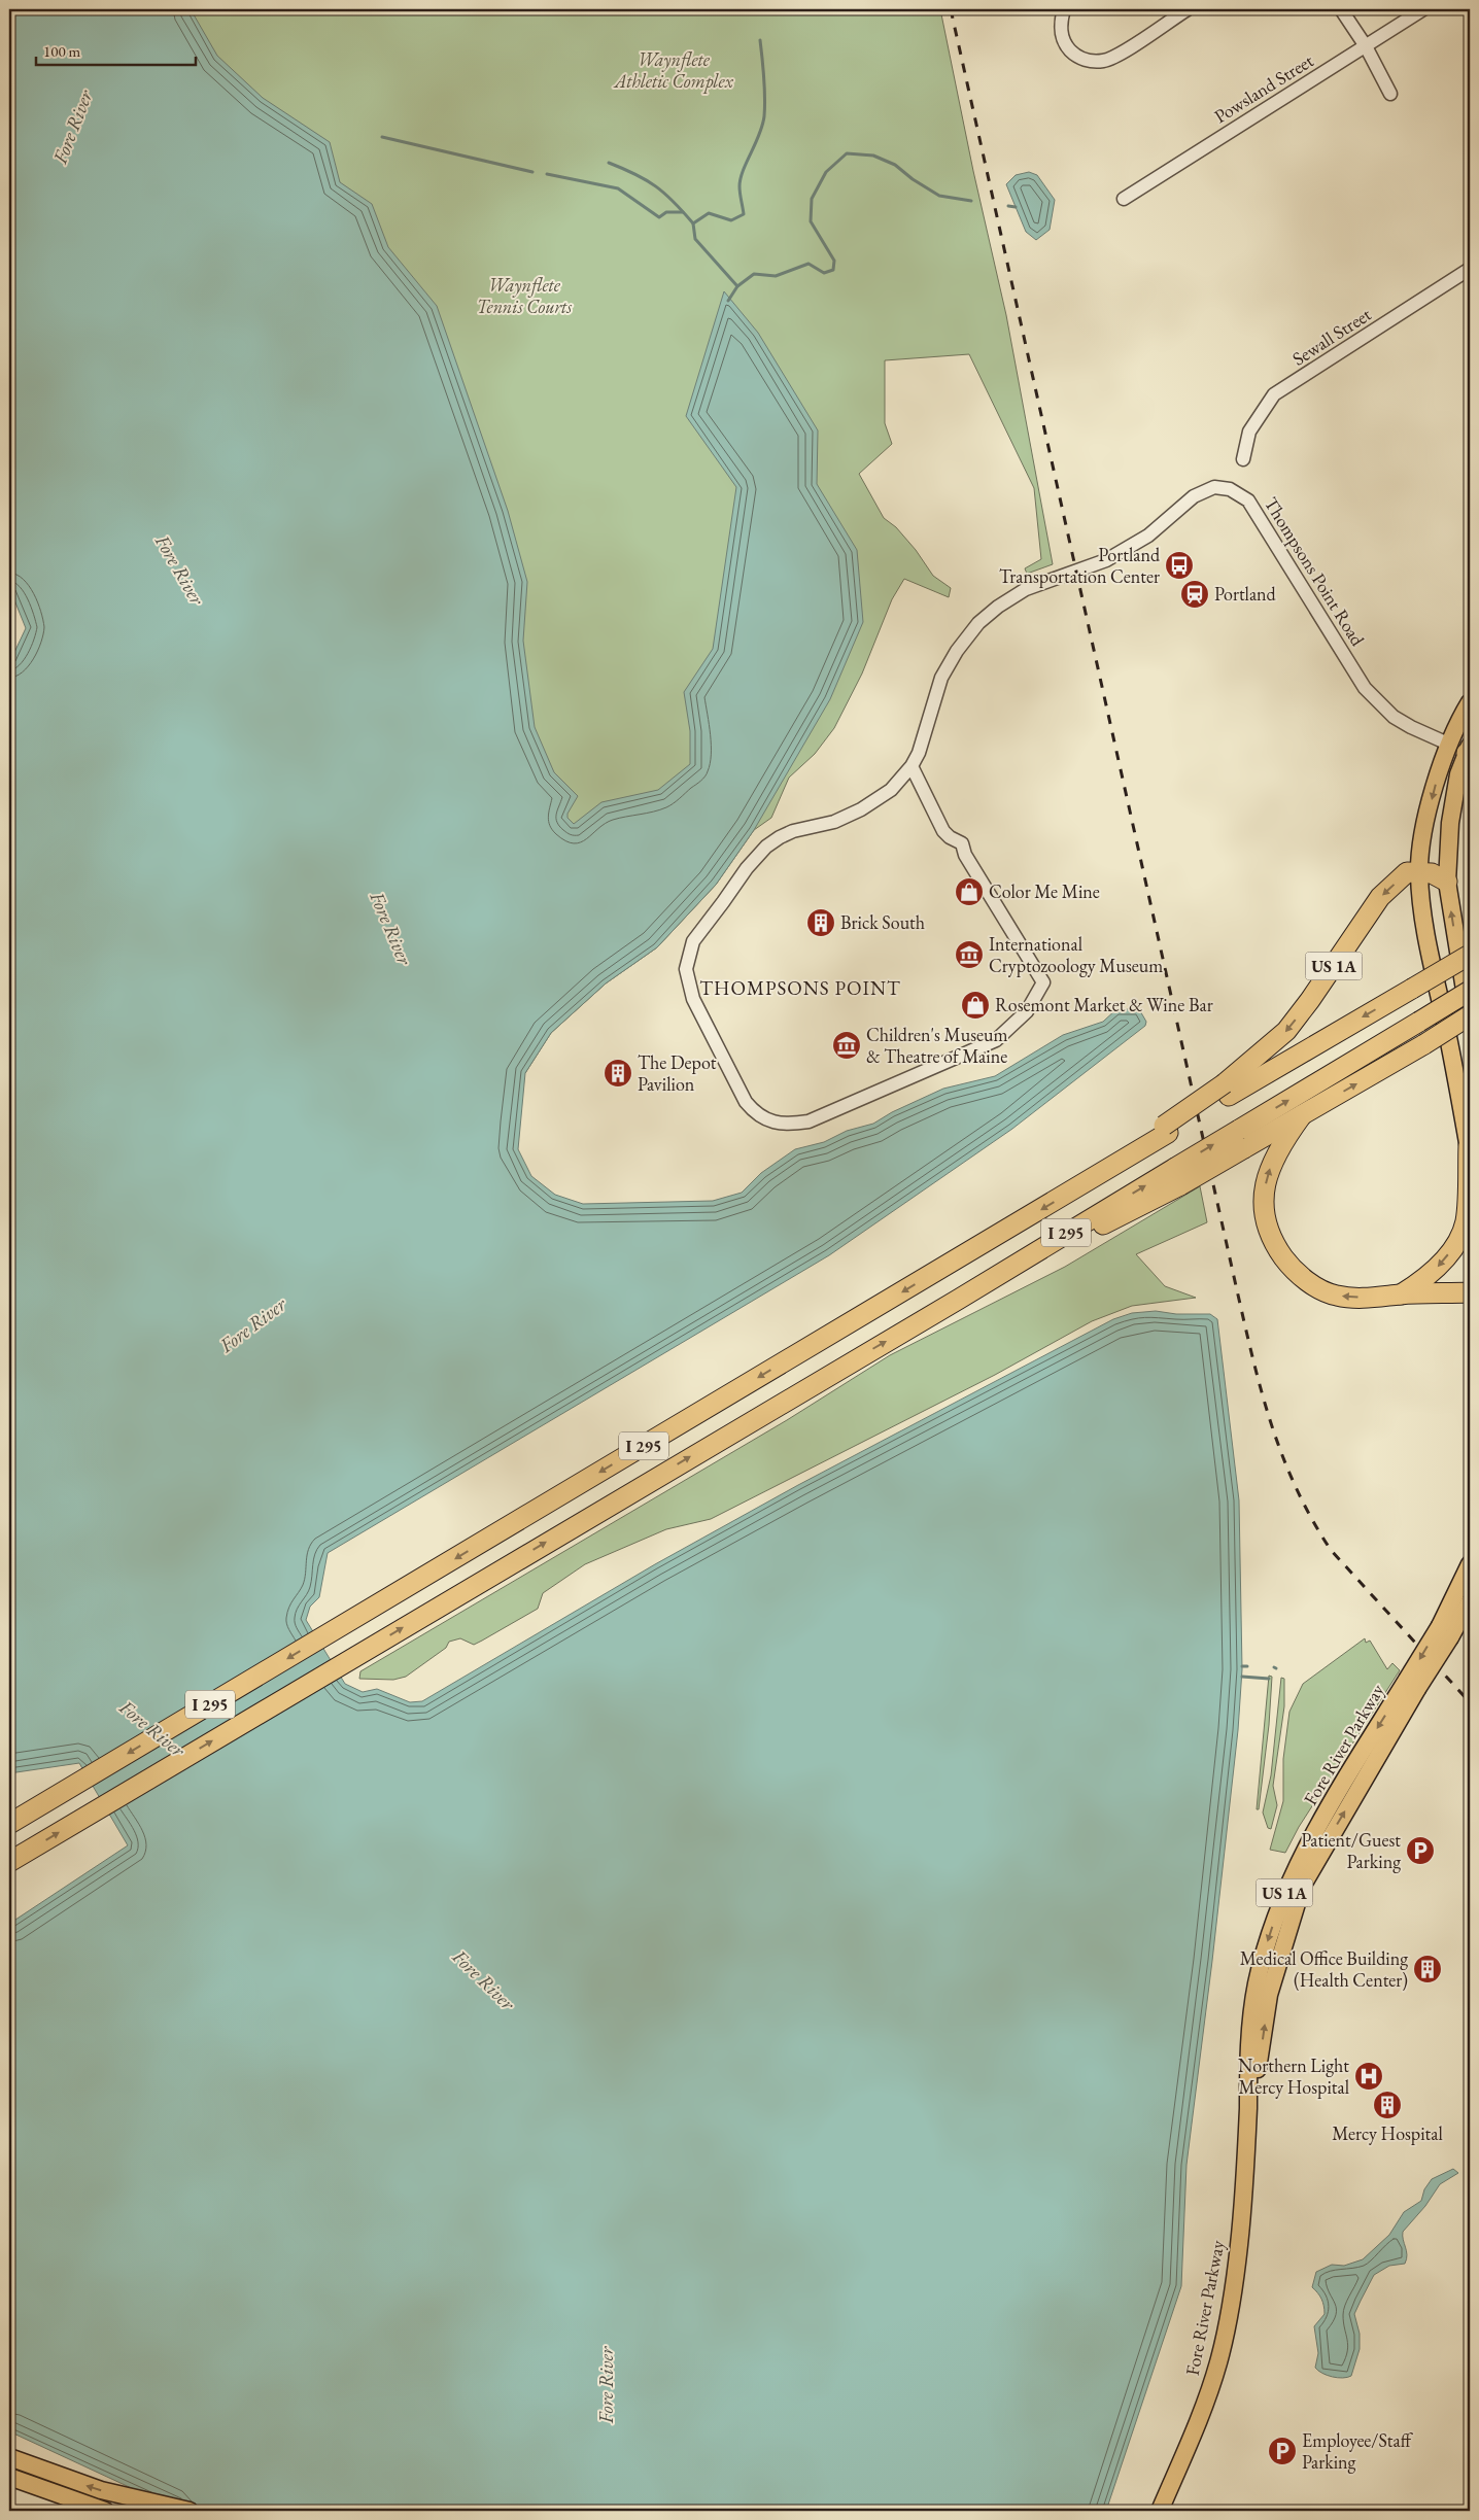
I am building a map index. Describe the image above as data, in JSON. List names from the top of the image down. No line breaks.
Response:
{"streets":{"highway":["US 1A","I 295"],"main road":["Fore River Parkway"],"street":["Powsland Street","Sewall Street","Thompsons Point Road"]},"crossings":[["US 1A","I 295"]],"districts":["THOMPSONS POINT"],"water":["Fore River"],"parks":["Waynflete Athletic Complex","Waynflete Tennis Courts"],"places":{"bus stop":["Portland Transportation Center"],"station":["Portland"],"shop":["Color Me Mine","Rosemont Market & Wine Bar"],"building":["Brick South","The Depot Pavilion","Medical Office Building (Health Center)","Mercy Hospital"],"museum":["International Cryptozoology Museum","Children's Museum & Theatre of Maine"],"parking":["Patient/Guest Parking","Employee/Staff Parking"],"hospital":["Northern Light Mercy Hospital"]},"scale_bar":"100 m"}
